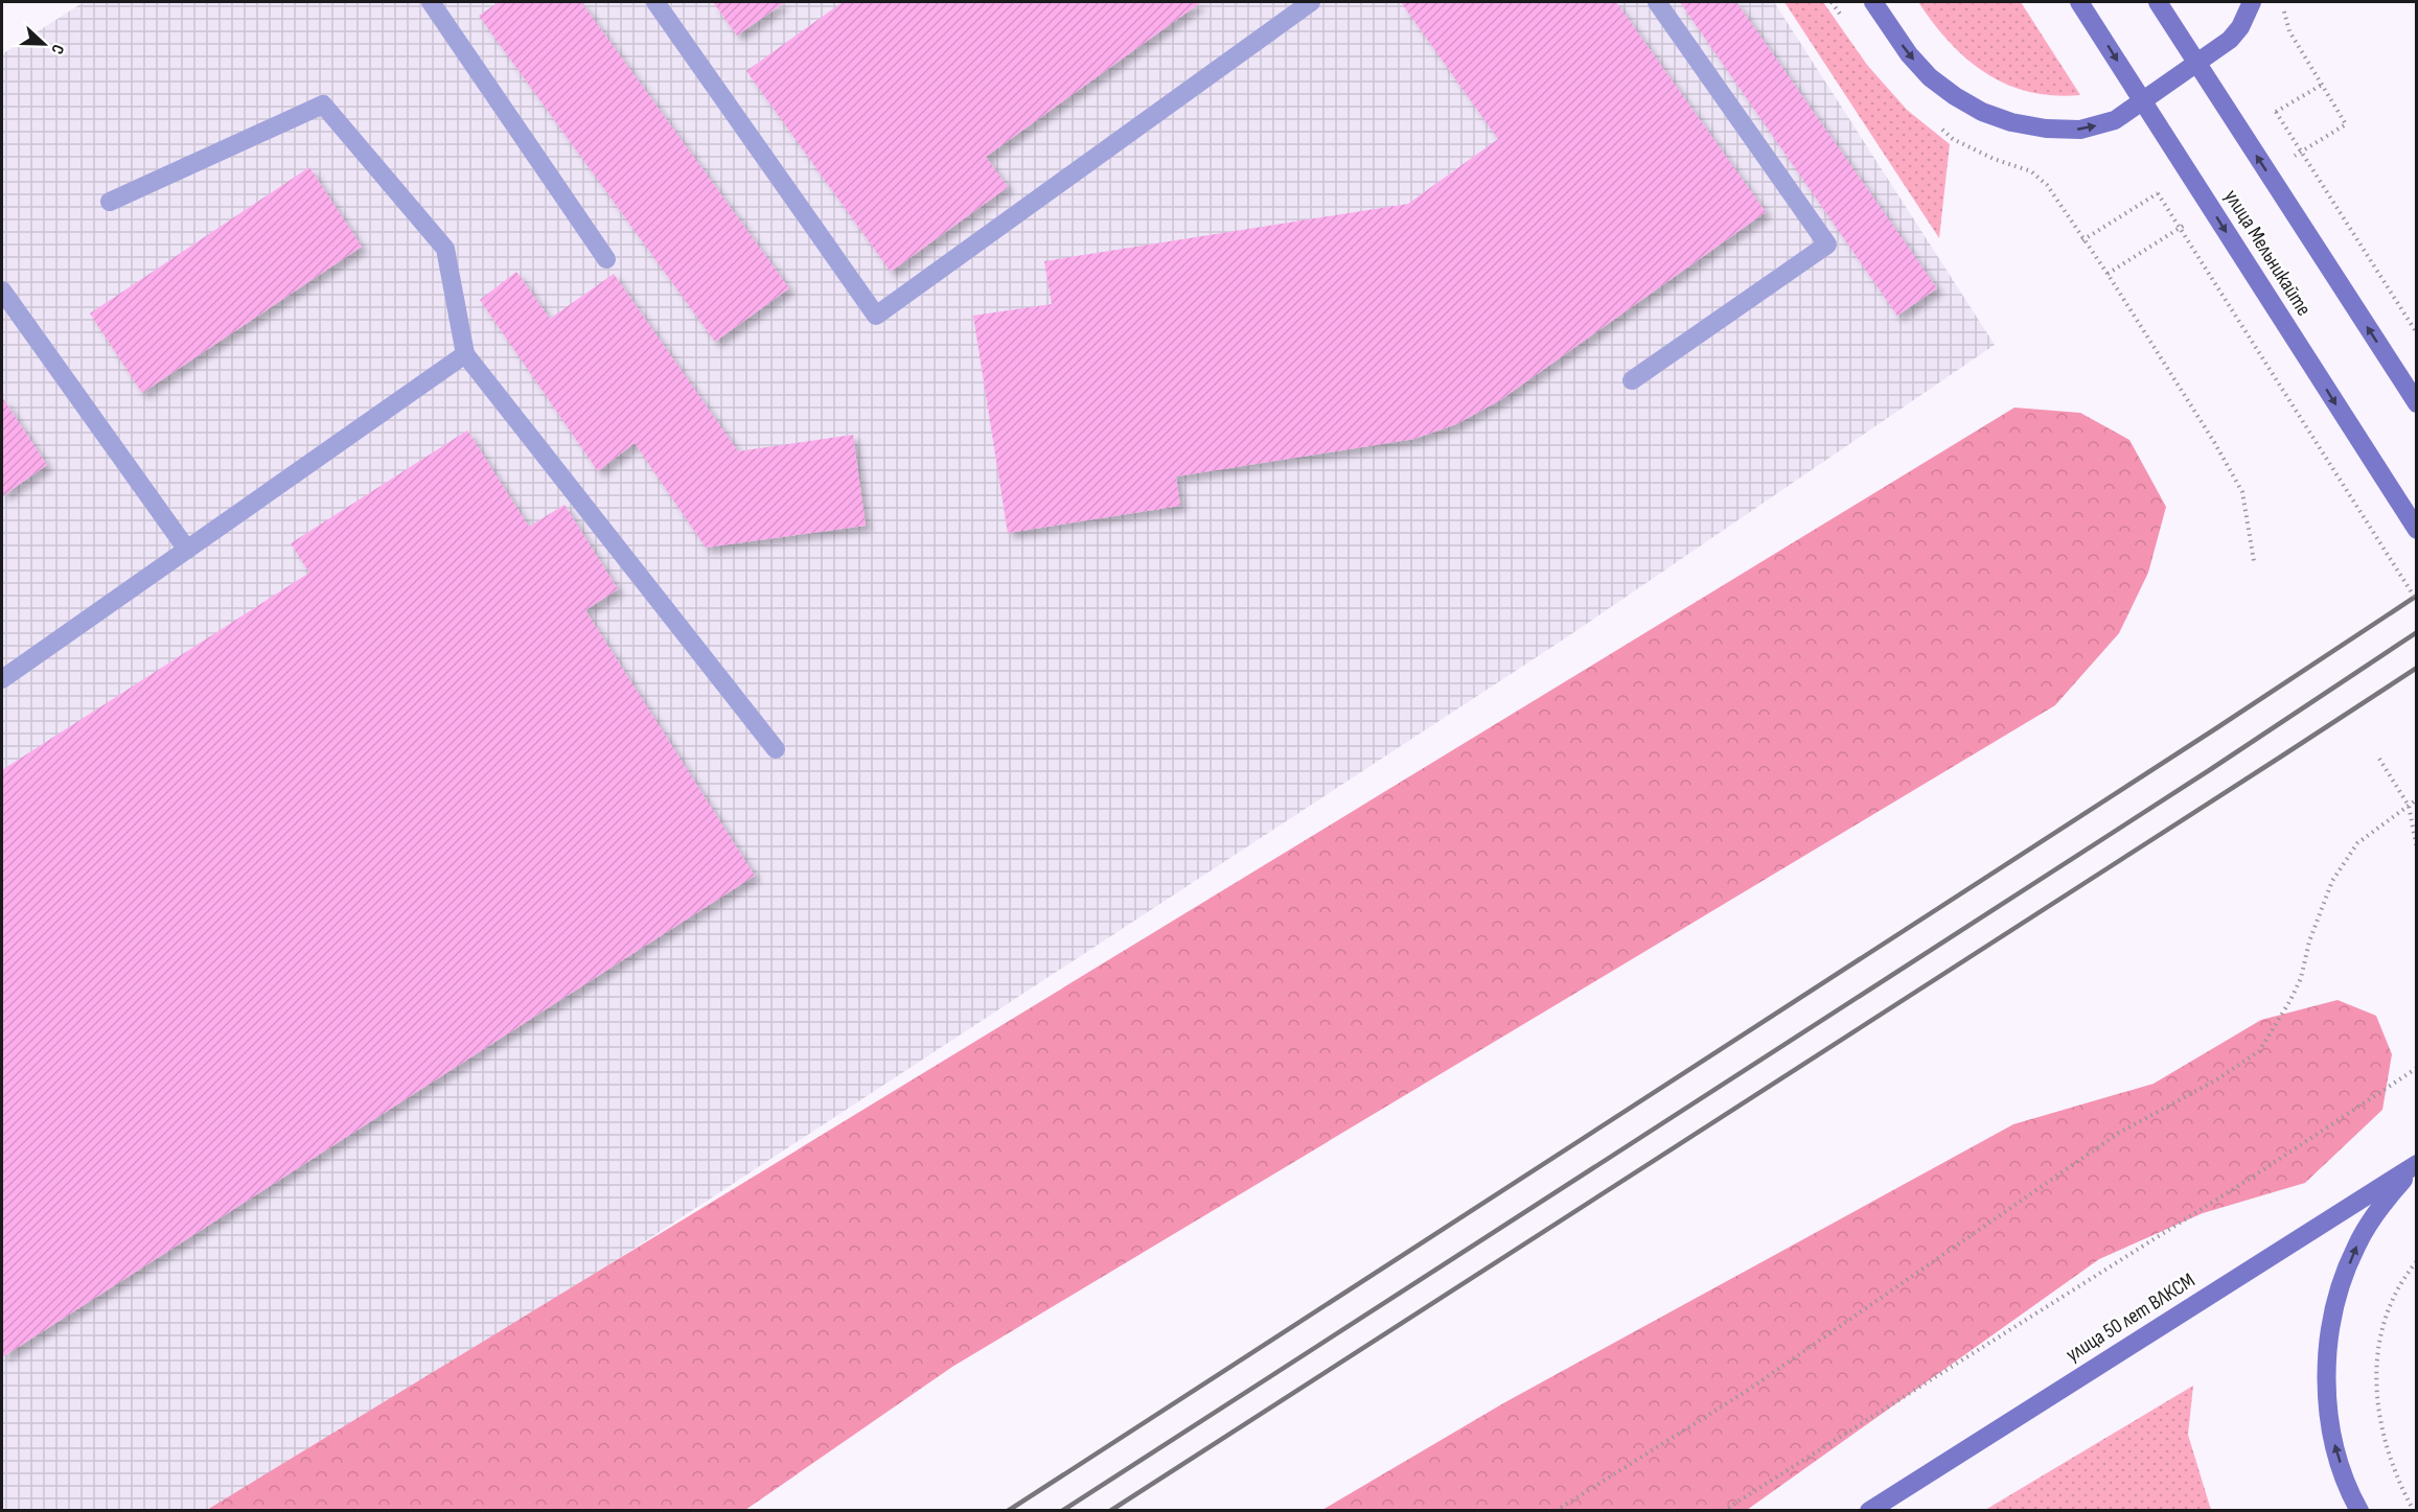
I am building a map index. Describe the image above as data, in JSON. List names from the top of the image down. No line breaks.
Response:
{"streets":{"street":["улица Мельникайте","улица 50 лет ВЛКСМ"]},"north":"right"}
